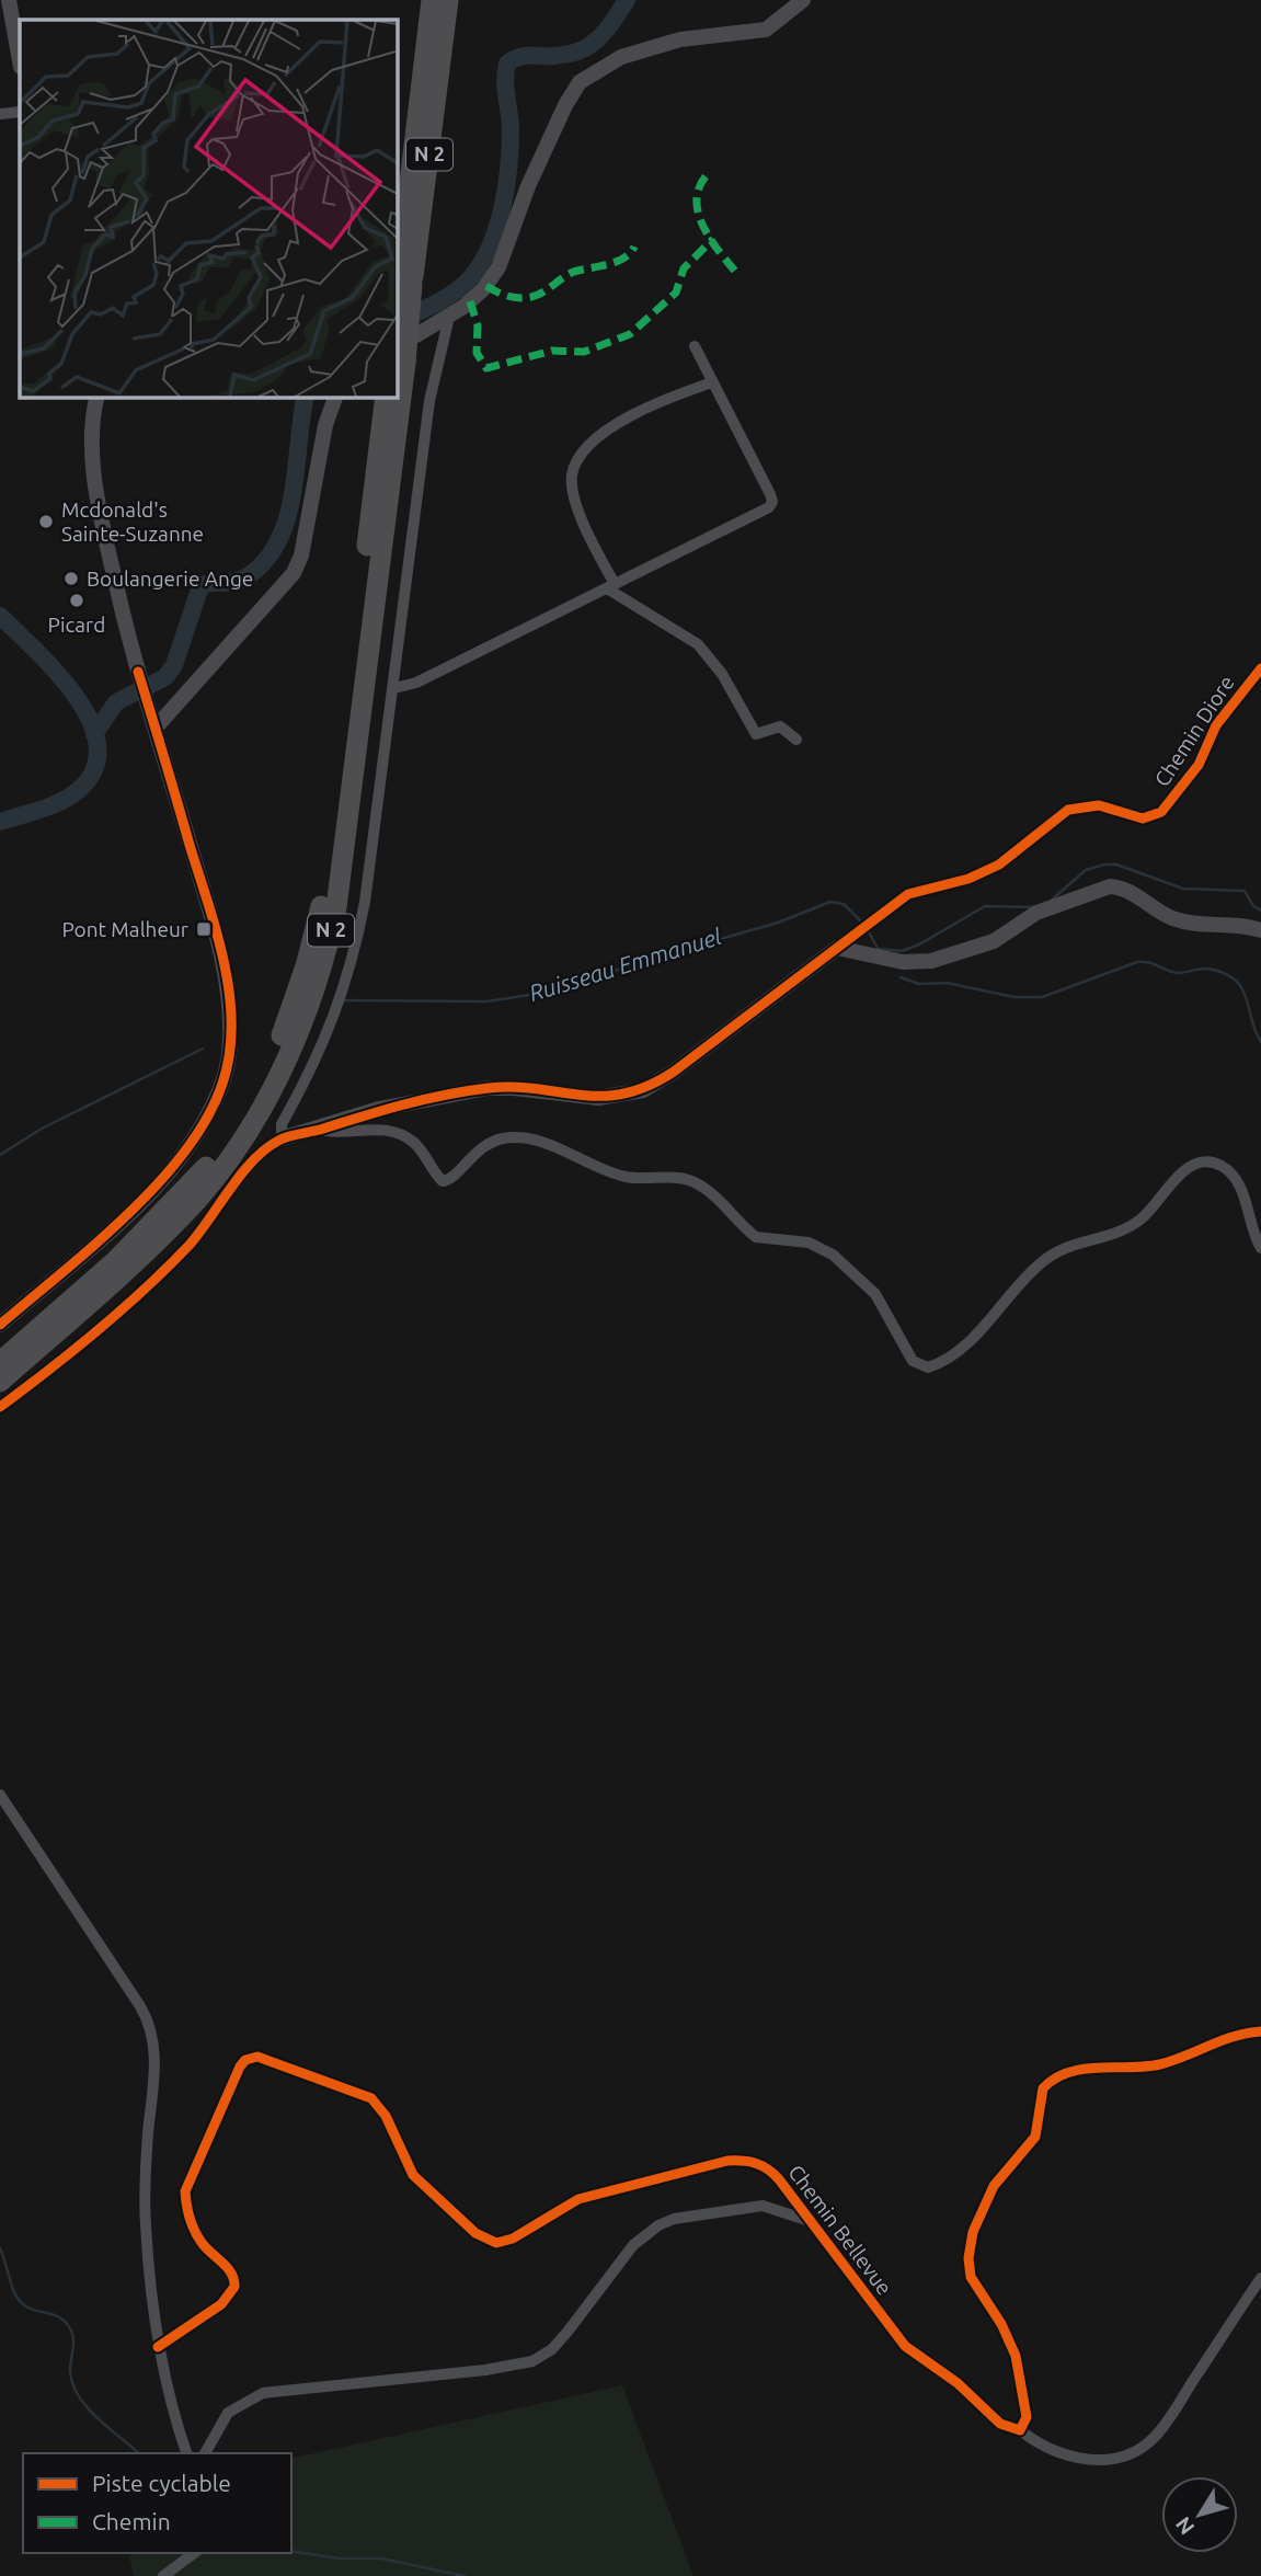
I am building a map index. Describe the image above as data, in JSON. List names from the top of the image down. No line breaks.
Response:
{"streets":{"highway":["N 2"],"street":["Chemin Diore","Chemin Bellevue"]},"water":["Ruisseau Emmanuel"],"places":{"other":["Mcdonald's Sainte-Suzanne","Boulangerie Ange","Picard"],"transit":["Pont Malheur"]},"legend":["Piste cyclable","Chemin"],"north":"bottom left"}
